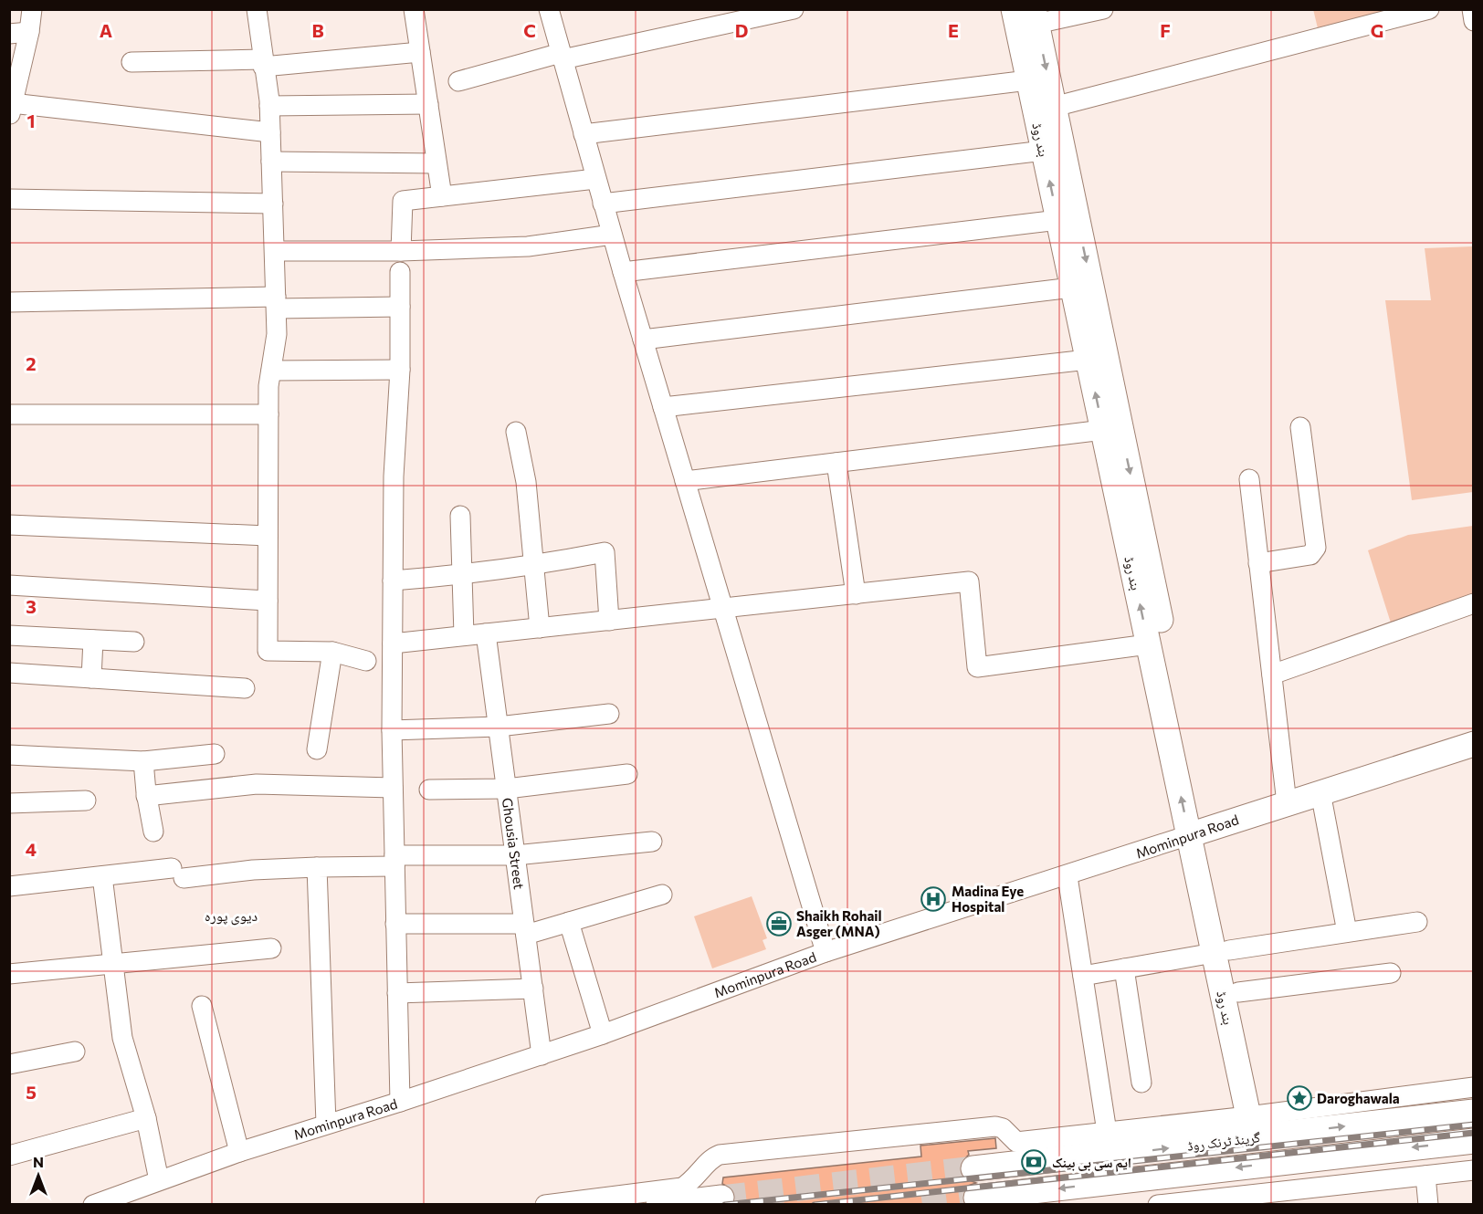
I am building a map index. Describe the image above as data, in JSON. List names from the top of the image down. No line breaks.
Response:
{"streets":{"main road":["بند روڈ","Mominpura Road","گرینڈ ٹرنک روڈ"],"street":["Ghousia Street"]},"crossings":[["بند روڈ","Mominpura Road"],["بند روڈ","گرینڈ ٹرنک روڈ"],["Mominpura Road","Ghousia Street"]],"districts":["دیوی پورہ"],"places":{"hospital":["Madina Eye Hospital"],"office":["Shaikh Rohail Asger (MNA)"],"place":["Daroghawala"],"bank":["ایم سی بی بینک"]},"north":"top","grid":{"columns":["A","B","C","D","E","F","G"],"rows":["1","2","3","4","5"]}}
